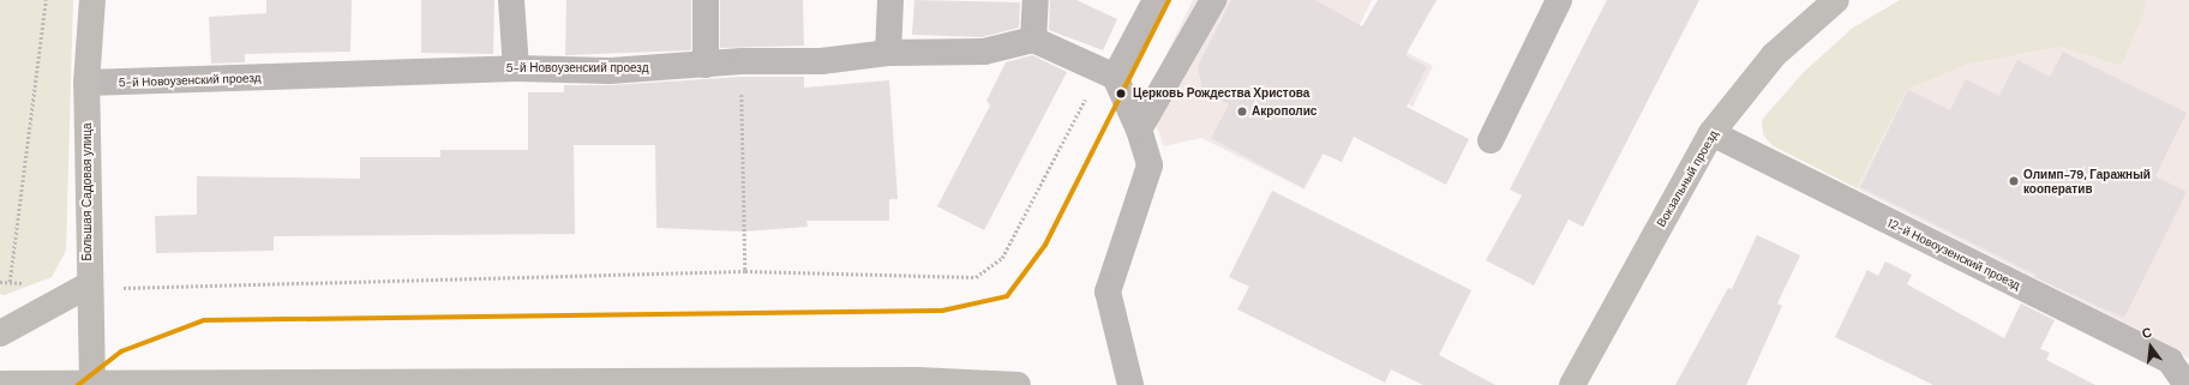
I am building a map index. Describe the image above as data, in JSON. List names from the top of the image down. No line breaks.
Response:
{"streets":{"main road":["Вокзальный проезд","Большая Садовая улица"],"street":["5-й Новоузенский проезд","12-й Новоузенский проезд"]},"crossings":[["5-й Новоузенский проезд","Большая Садовая улица"],["Вокзальный проезд","12-й Новоузенский проезд"]],"places":["Церковь Рождества Христова","Акрополис","Олимп-79, Гаражный кооператив"],"north":"top"}
